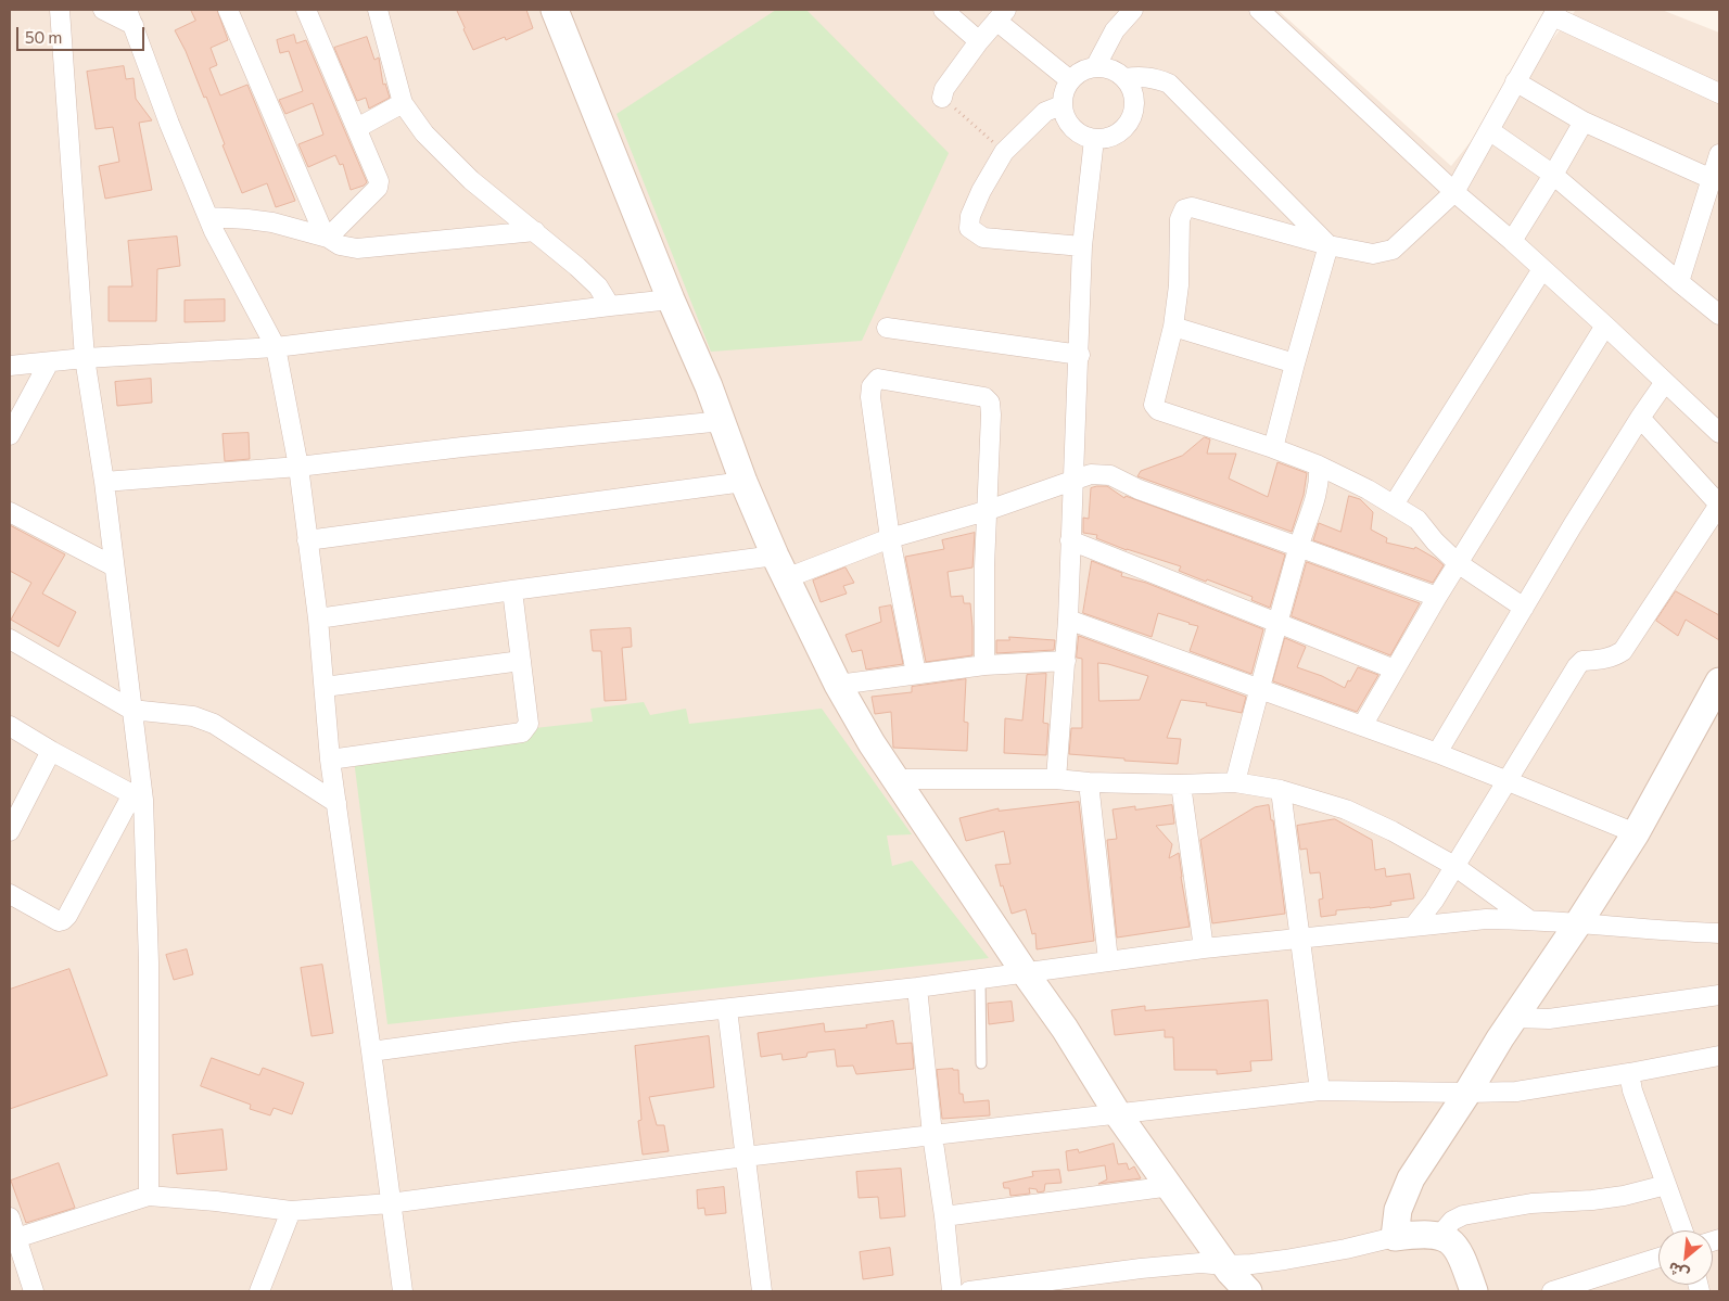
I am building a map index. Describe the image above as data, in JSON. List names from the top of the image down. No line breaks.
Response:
{"scale_bar":"50 m","north":"bottom left"}
